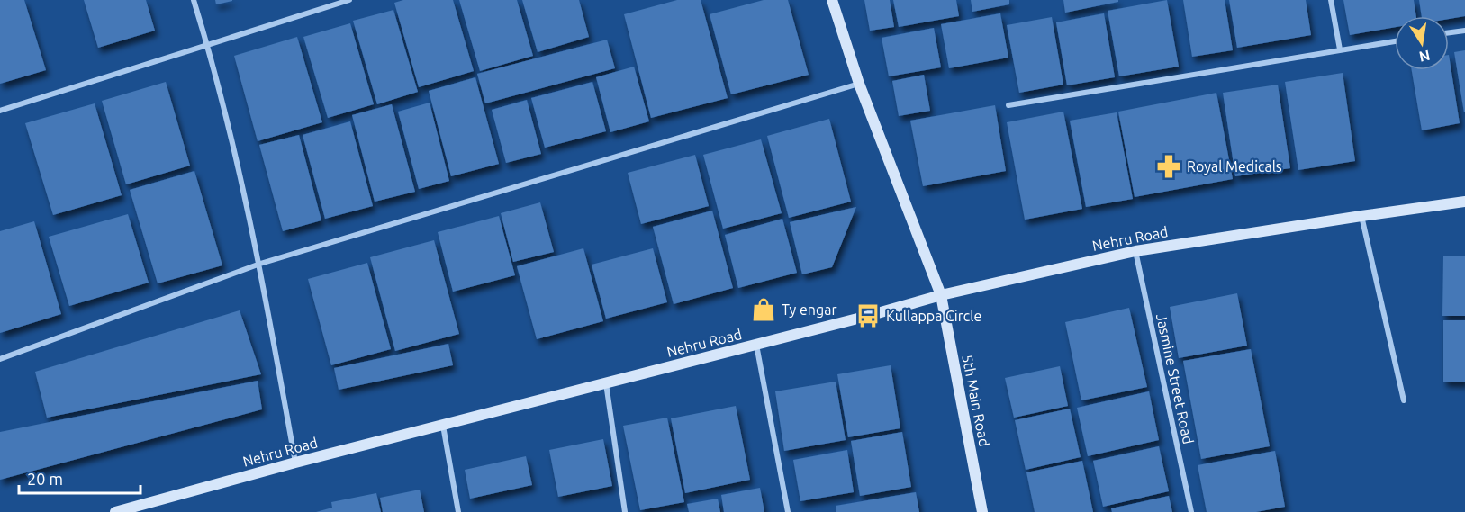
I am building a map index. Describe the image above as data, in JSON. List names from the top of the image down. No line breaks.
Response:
{"streets":{"main road":["Nehru Road","5th Main Road"],"street":["Jasmine Street Road"]},"crossings":[["Nehru Road","Jasmine Street Road"],["Nehru Road","5th Main Road"]],"places":{"pharmacy":["Royal Medicals"],"shop":["Ty engar"],"bus stop":["Kullappa Circle"]},"scale_bar":"20 m","north":"bottom"}
